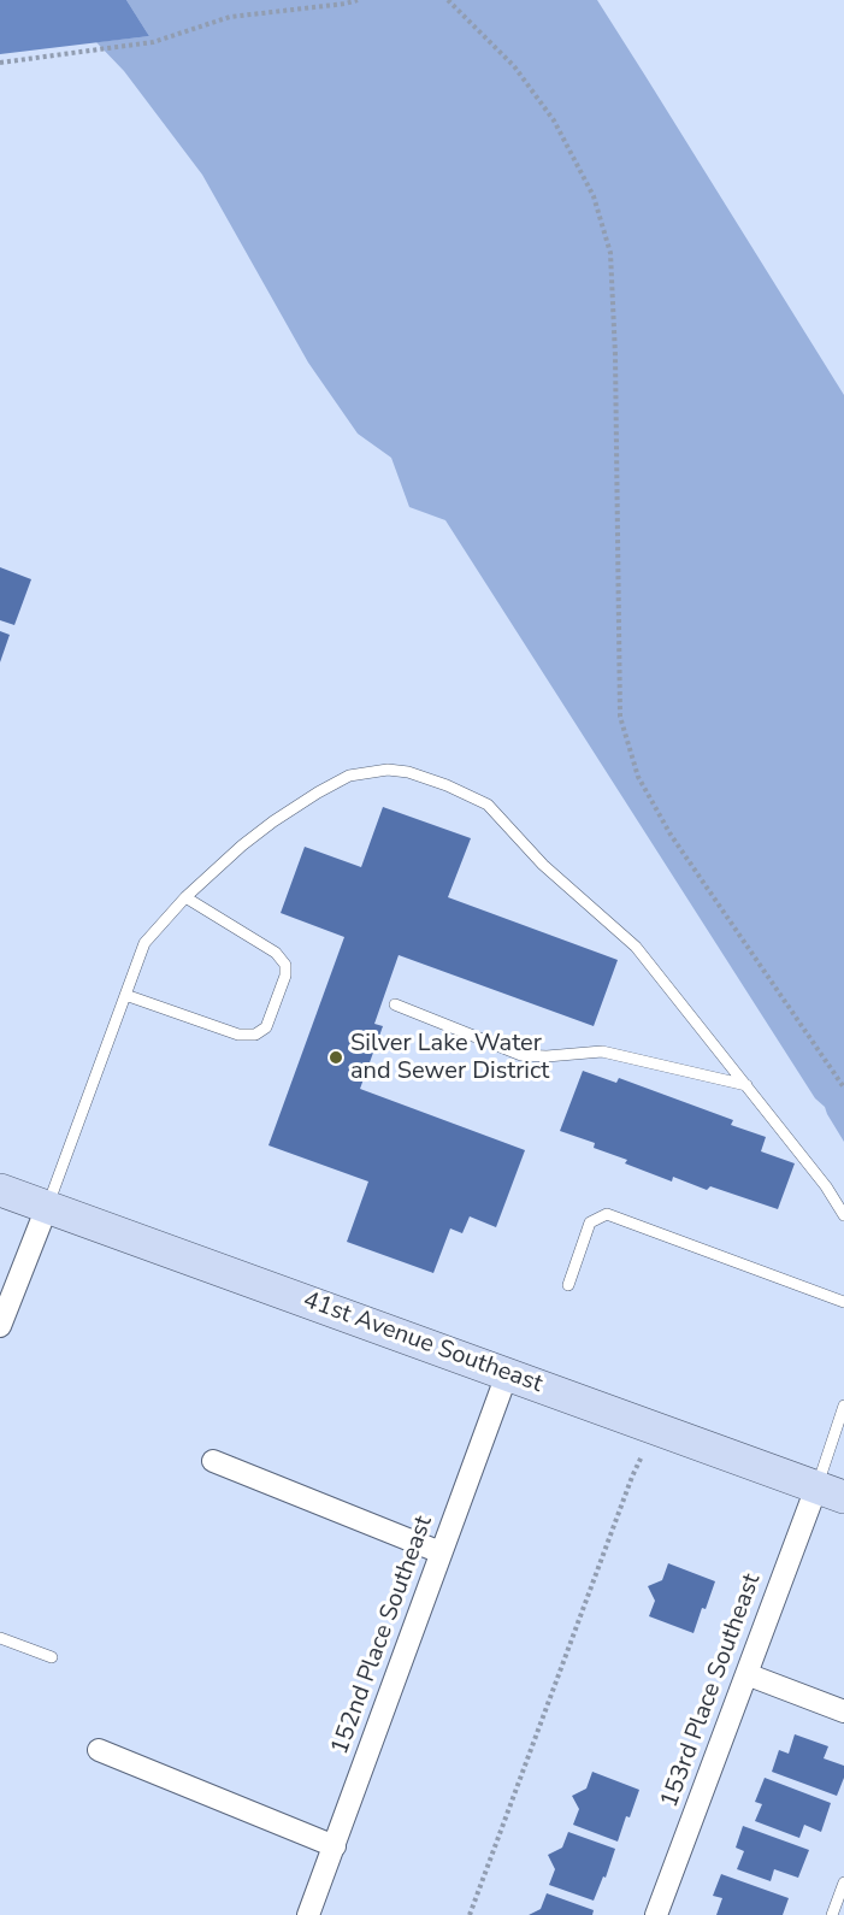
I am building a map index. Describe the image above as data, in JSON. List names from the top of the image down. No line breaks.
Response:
{"streets":{"street":["41st Avenue Southeast","152nd Place Southeast","153rd Place Southeast"]},"crossings":[["41st Avenue Southeast","152nd Place Southeast"],["41st Avenue Southeast","153rd Place Southeast"]],"places":["Silver Lake Water and Sewer District"]}
